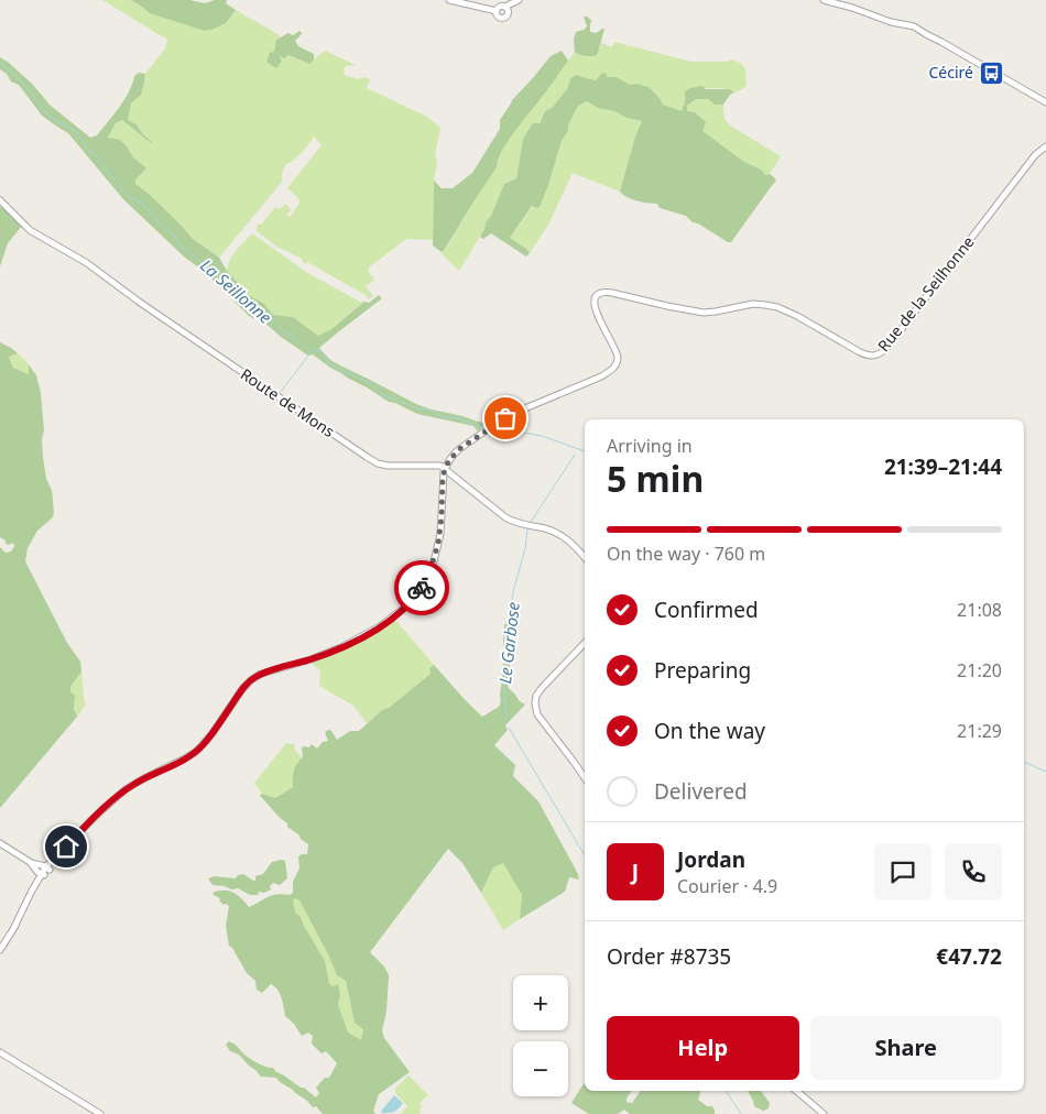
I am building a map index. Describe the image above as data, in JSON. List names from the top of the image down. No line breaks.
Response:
{"streets":{"street":["Rue de la Seilhonne","Route de Mons"]},"crossings":[["Rue de la Seilhonne","Route de Mons"]],"water":["La Seillonne","Le Garbose"],"places":{"bus stop":["Céciré"]},"page":{"heading":["5 min","Arriving in","21:39–21:44"],"panel":["Jordan","Courier · 4.9","Order #8735","€47.72"],"bar":"On the way · 760 m","list":[["Confirmed","21:08"],["Preparing","21:20"],["On the way","21:29"],"Delivered"],"round":"J","map_buttons":["+","−"],"buttons":["Help","Share"]}}
